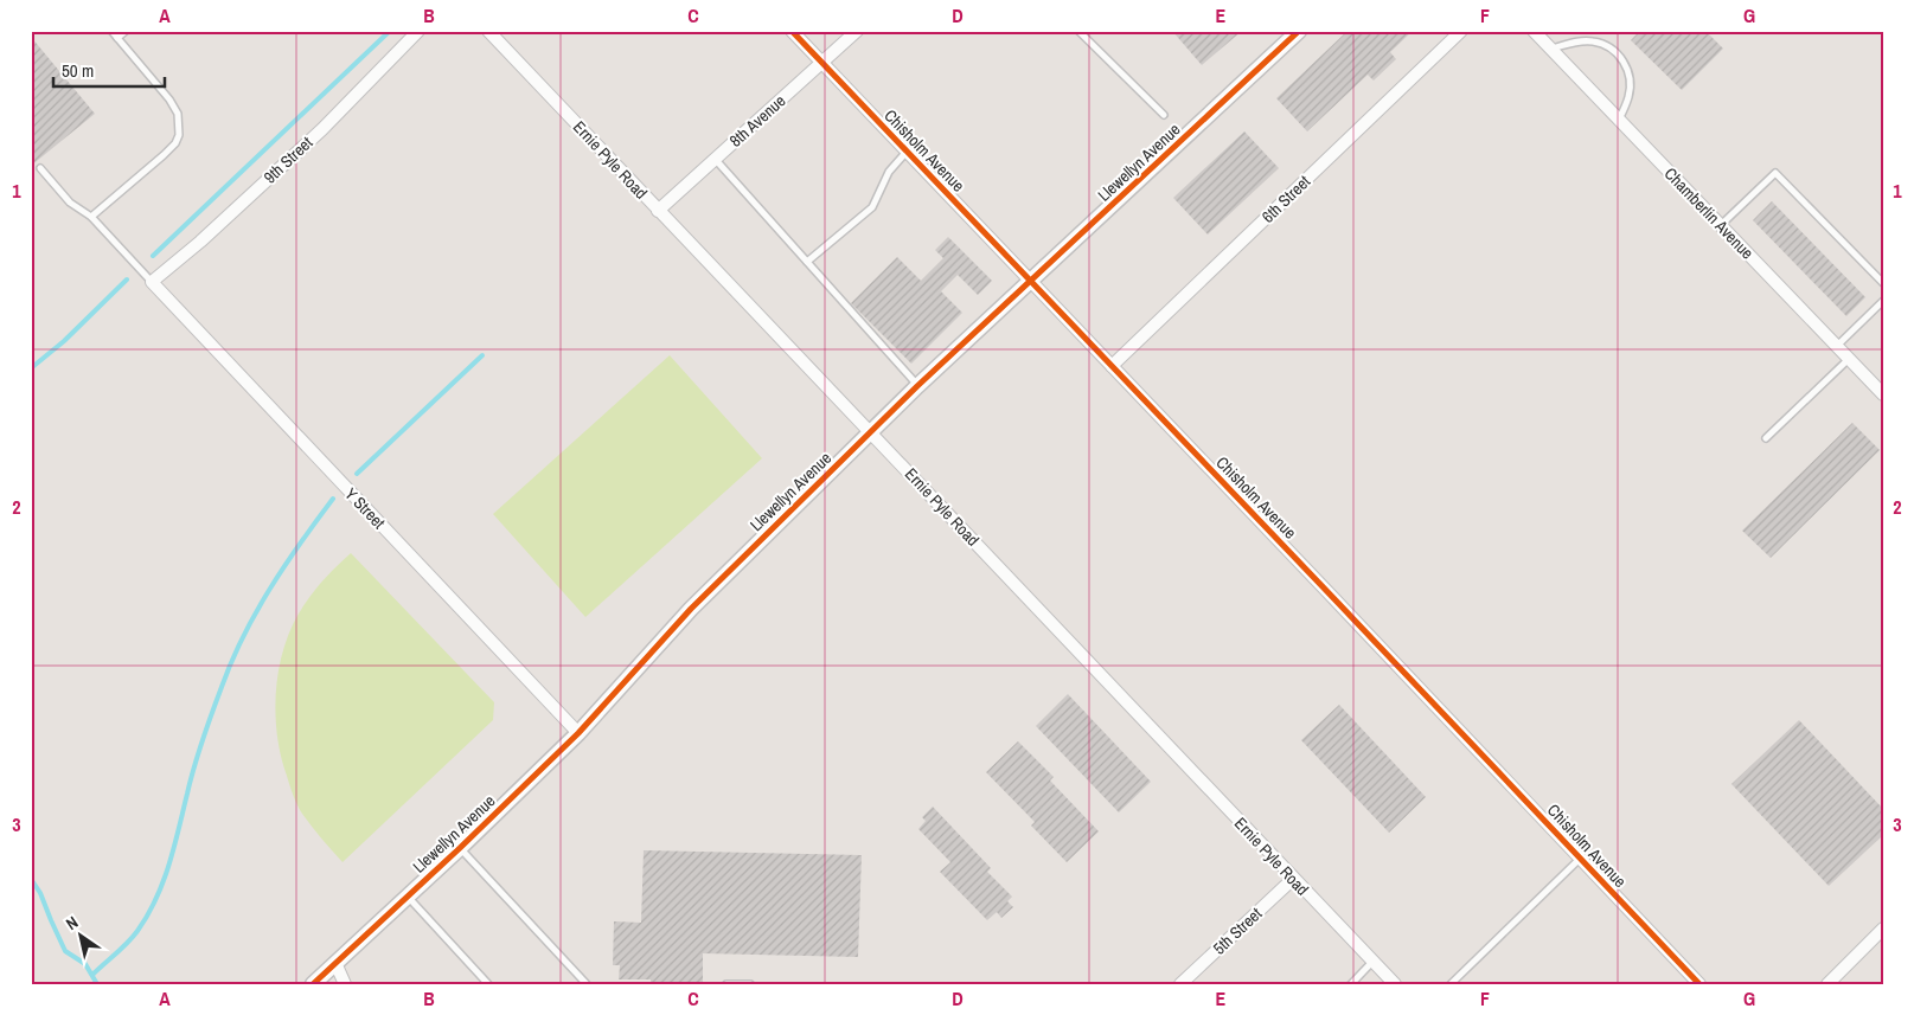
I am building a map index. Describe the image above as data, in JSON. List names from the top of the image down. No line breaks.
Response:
{"streets":{"street":["8th Avenue","Chisholm Avenue","9th Street","Ernie Pyle Road","Llewellyn Avenue","6th Street","Chamberlin Avenue","Y Street","5th Street"]},"crossings":[["8th Avenue","Chisholm Avenue"],["8th Avenue","Ernie Pyle Road"],["Chisholm Avenue","Llewellyn Avenue"],["Chisholm Avenue","6th Street"],["9th Street","Y Street"],["Ernie Pyle Road","Llewellyn Avenue"],["Ernie Pyle Road","5th Street"],["Llewellyn Avenue","Y Street"]],"scale_bar":"50 m","north":"top left","grid":{"columns":["A","B","C","D","E","F","G"],"rows":["1","2","3"]}}
